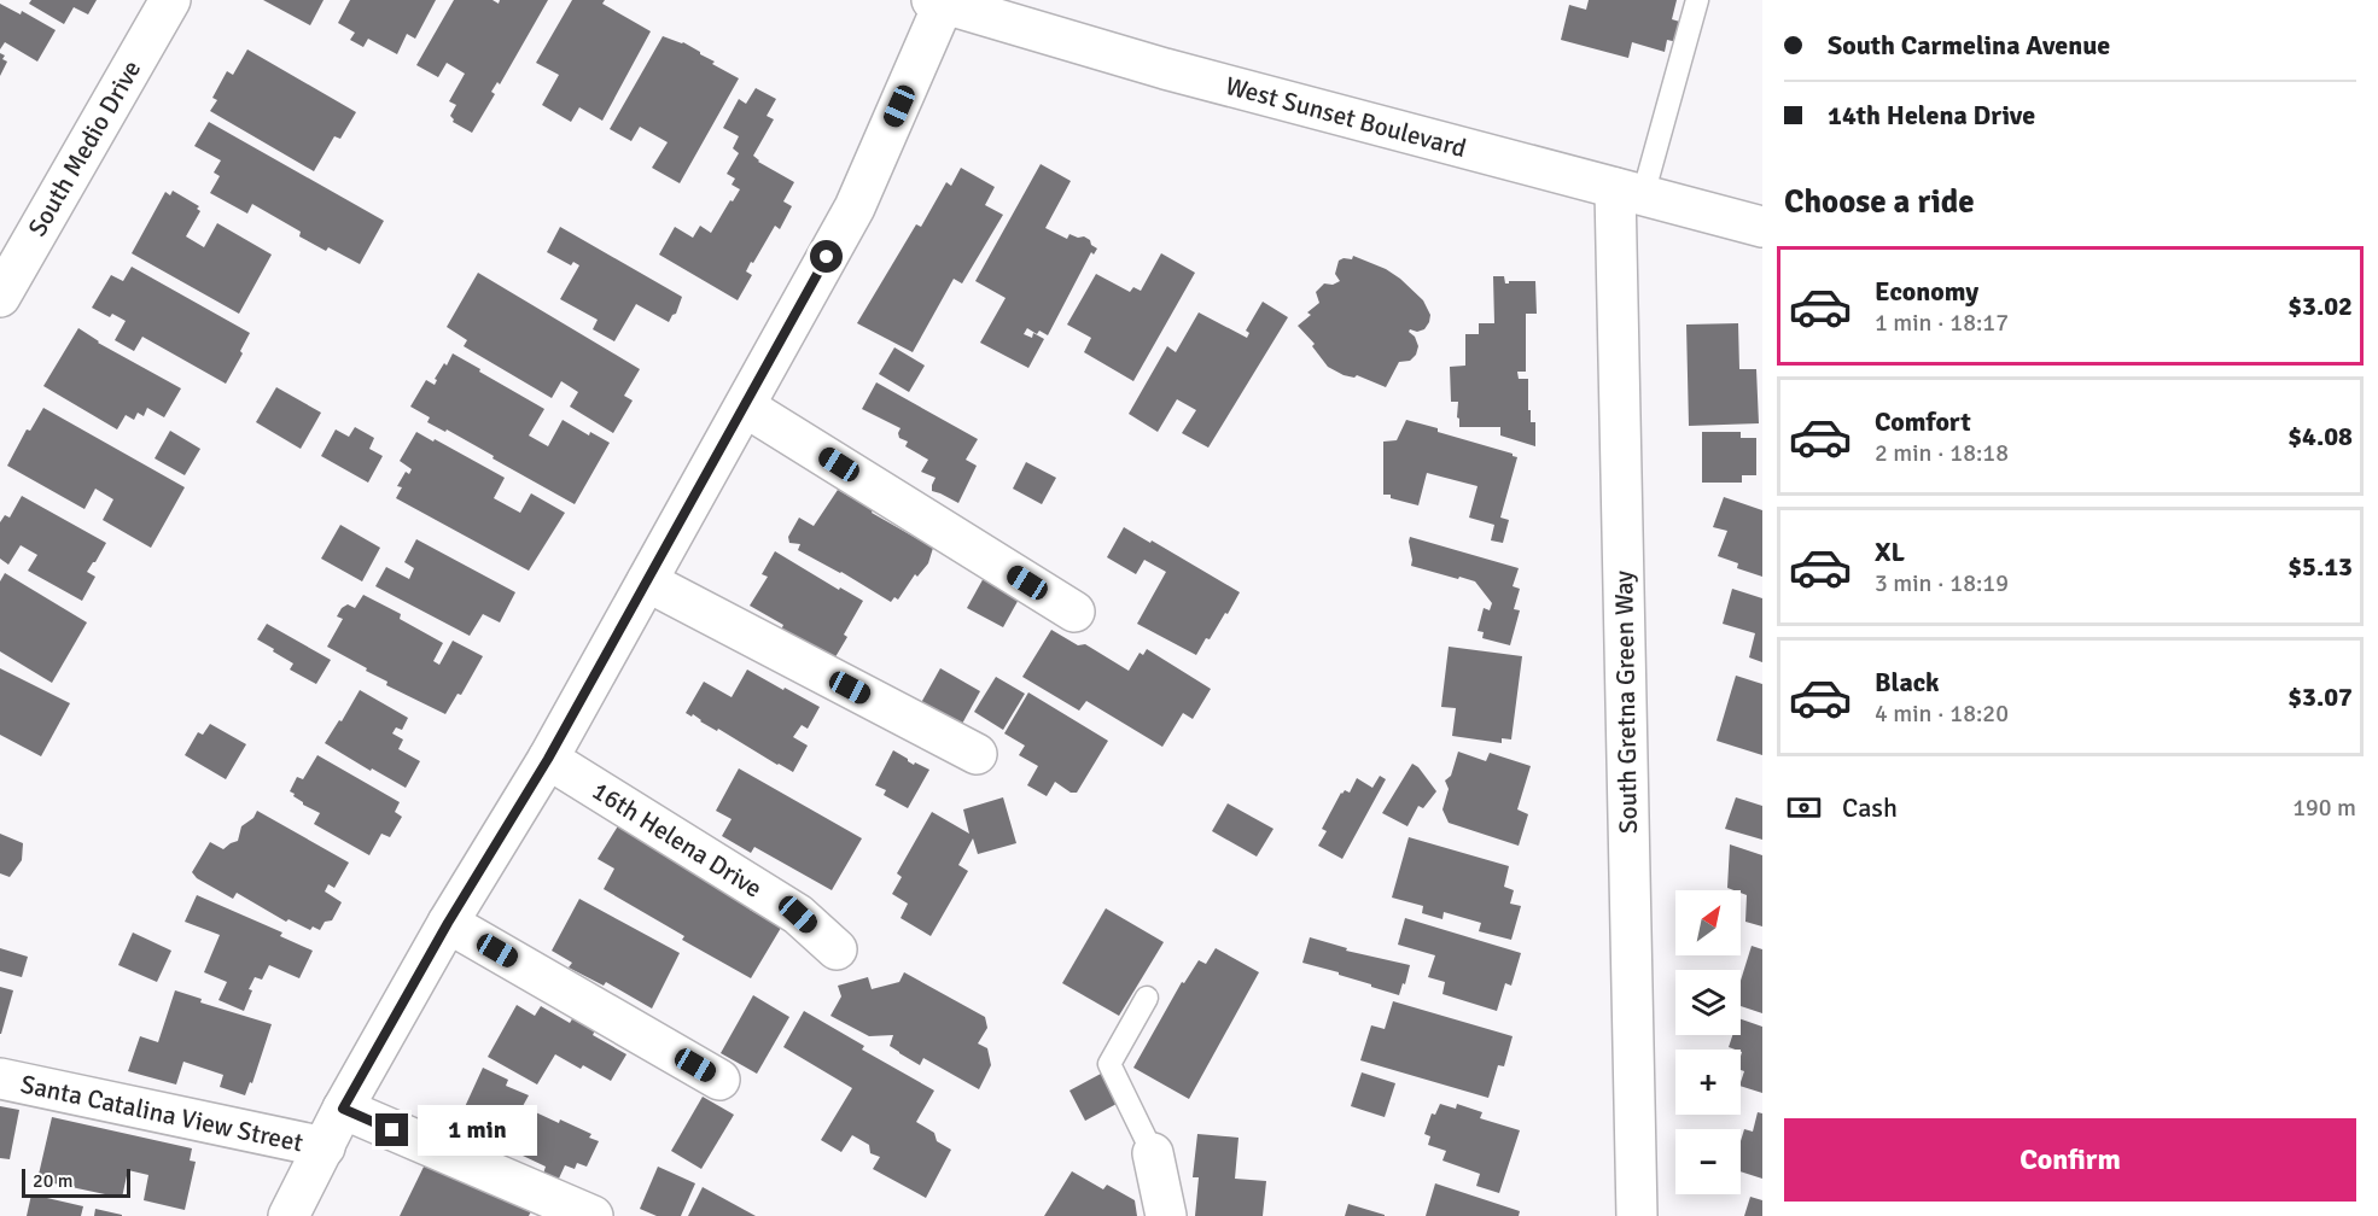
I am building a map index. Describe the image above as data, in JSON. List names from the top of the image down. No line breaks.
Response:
{"streets":{"street":["West Sunset Boulevard","South Medio Drive","South Gretna Green Way","16th Helena Drive","Santa Catalina View Street"]},"crossings":[["West Sunset Boulevard","South Gretna Green Way"]],"scale_bar":"20 m","north":"top right","page":{"banner":["South Carmelina Avenue","14th Helena Drive"],"heading":"Choose a ride","list":[{"name":"Economy","note":"1 min · 18:17","value":"$3.02"},{"name":"Comfort","note":"2 min · 18:18","value":"$4.08"},{"name":"XL","note":"3 min · 18:19","value":"$5.13"},{"name":"Black","note":"4 min · 18:20","value":"$3.07"}],"pay":["Cash","190 m"],"map_buttons":["+","−"],"buttons":"Confirm","bubble":"1 min","scale":"20 m"}}
